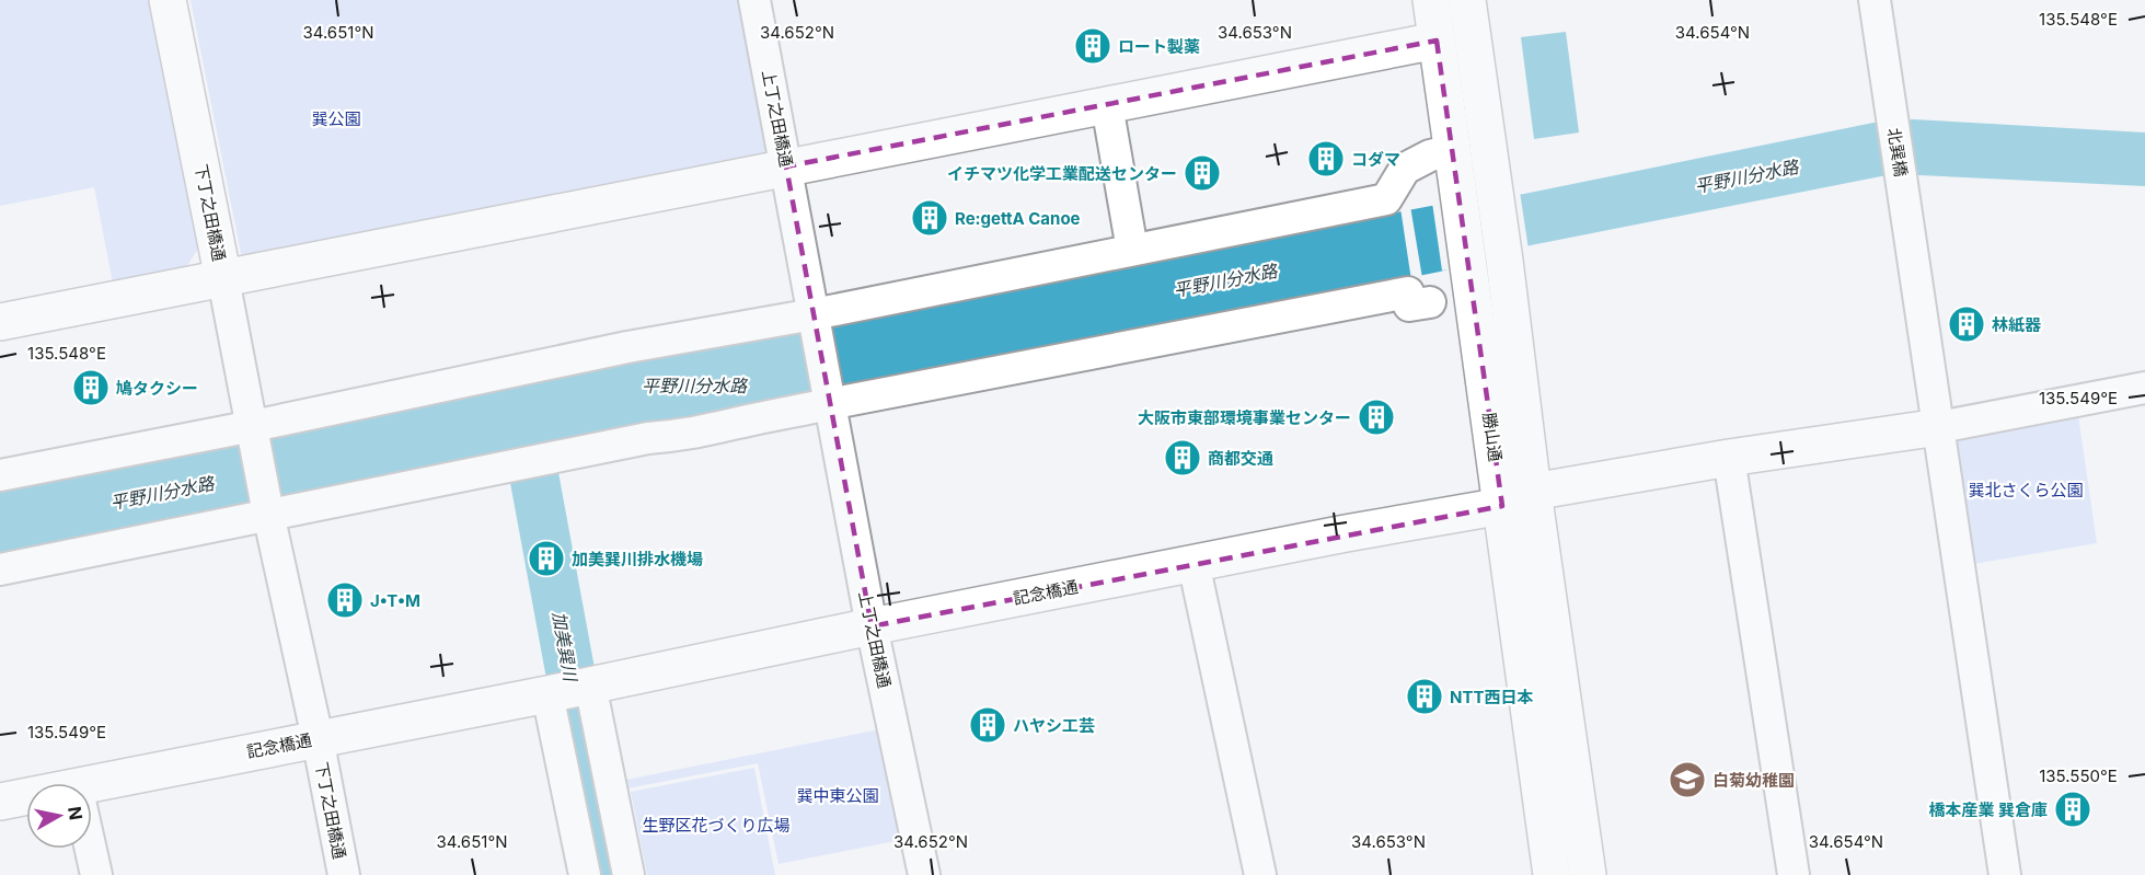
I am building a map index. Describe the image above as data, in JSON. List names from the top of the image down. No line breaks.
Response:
{"streets":{"street":["上丁之田橋通","北巽橋","下丁之田橋通","勝山通","記念橋通"]},"crossings":[["上丁之田橋通","記念橋通"],["北巽橋","記念橋通"],["下丁之田橋通","記念橋通"],["勝山通","記念橋通"]],"water":["平野川分水路","加美巽川"],"parks":["巽公園","巽北さくら公園","巽中東公園","生野区花づくり広場"],"places":{"building":["ロート製薬","コダマ","イチマツ化学工業配送センター","Re:gettA Canoe","林紙器","鳩タクシー","大阪市東部環境事業センター","商都交通","加美巽川排水機場","J•T•M","NTT西日本","ハヤシ工芸","橋本産業 巽倉庫"],"school or university":["白菊幼稚園"]},"north":"right","coordinates":["135.548°E","34.651°N","34.652°N","34.653°N","34.654°N","135.549°E","135.550°E"]}
